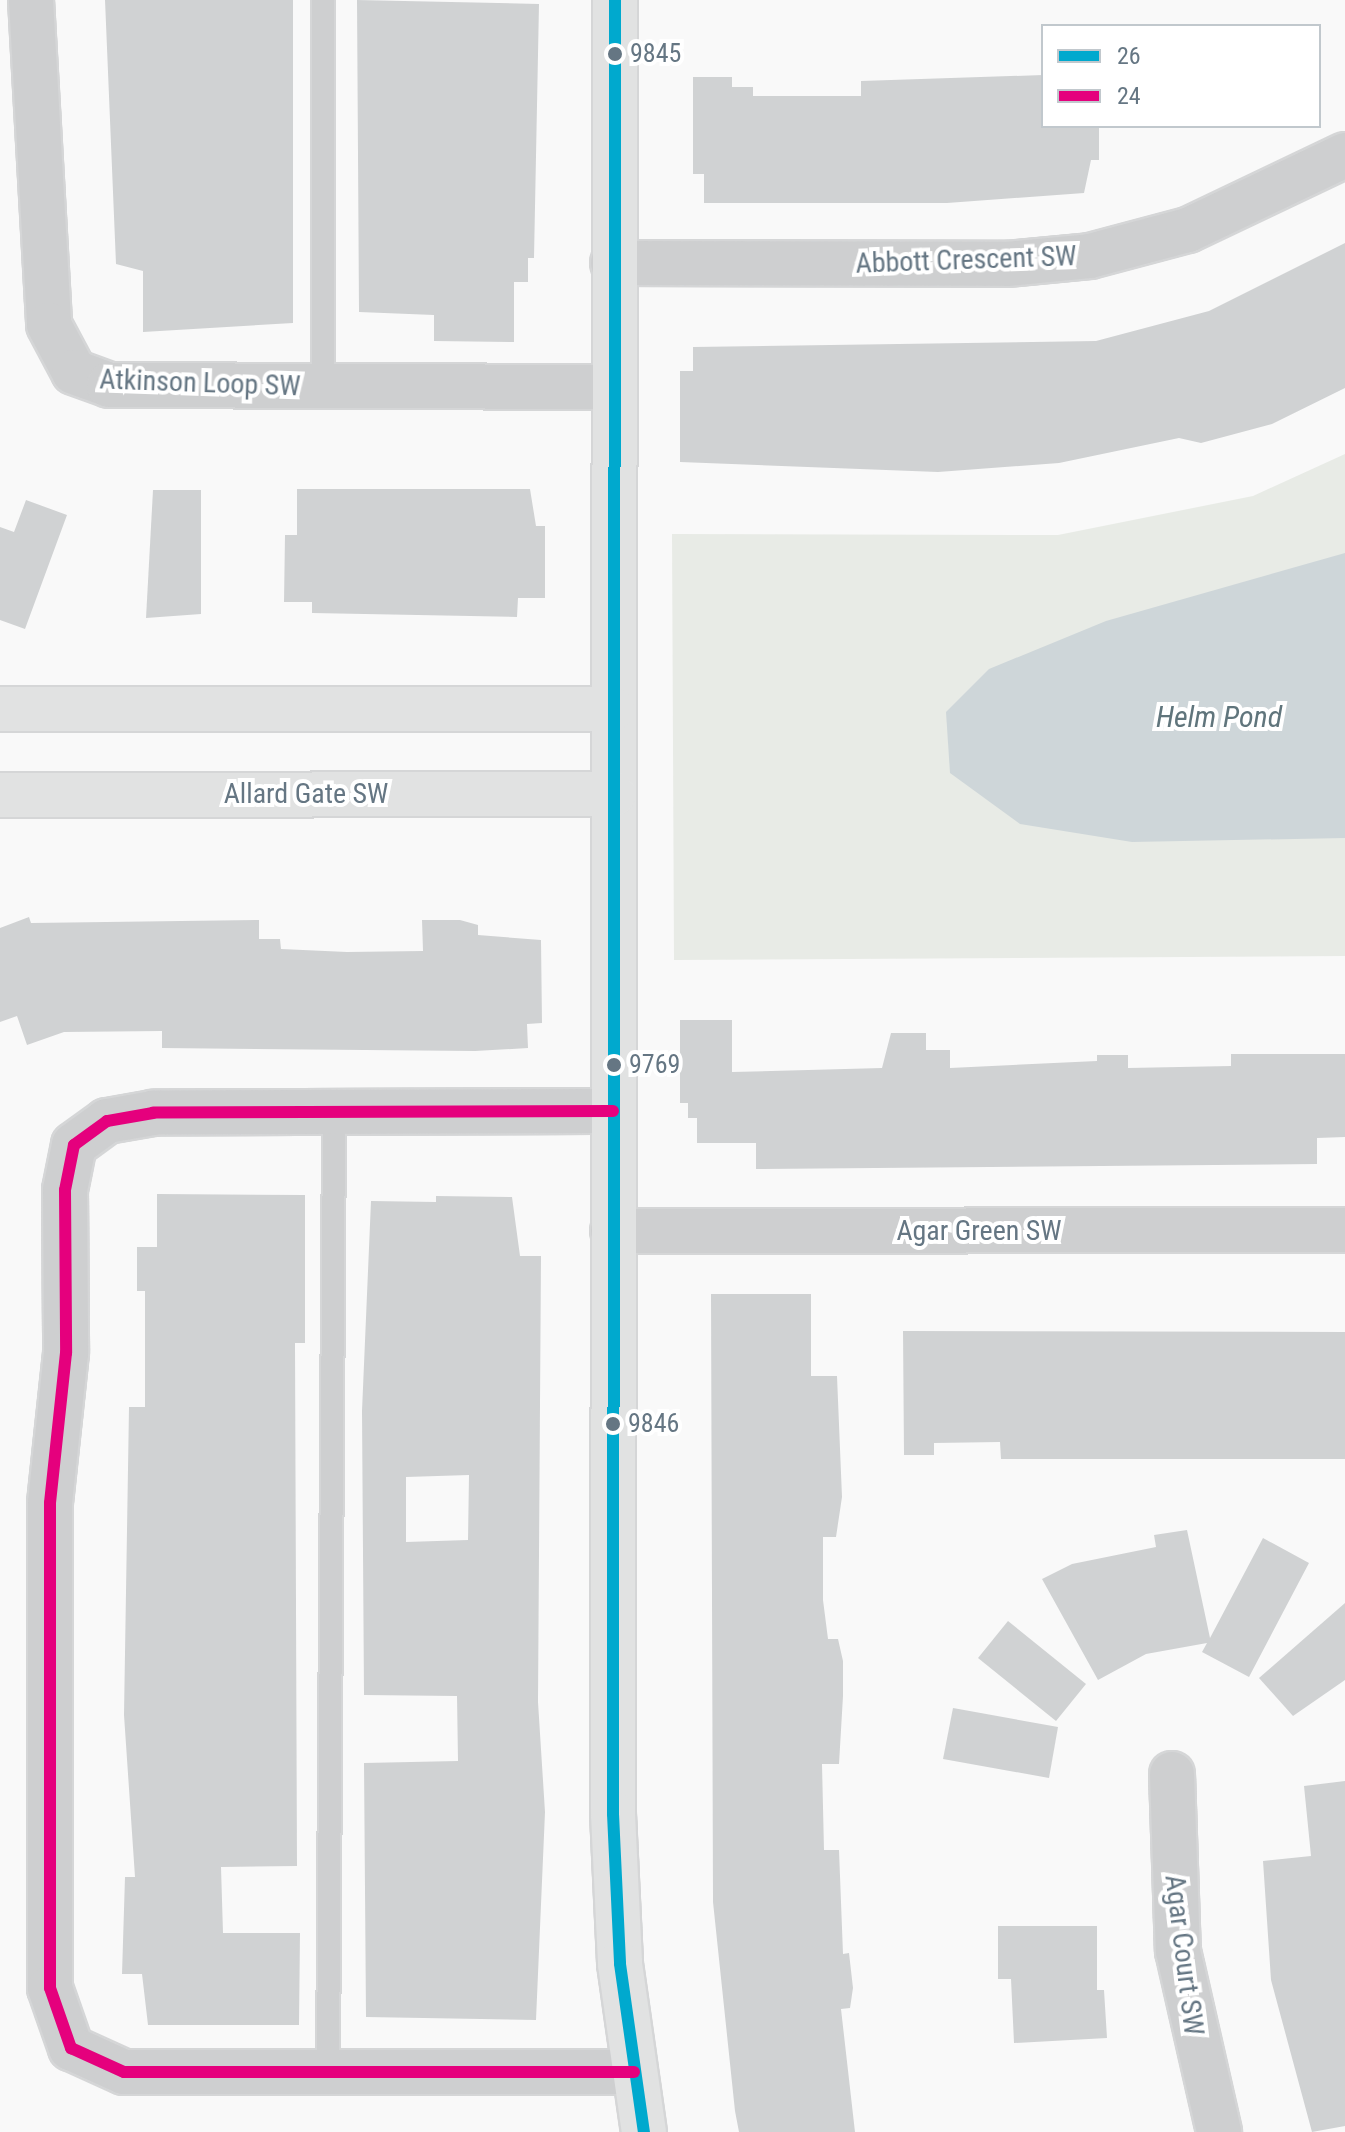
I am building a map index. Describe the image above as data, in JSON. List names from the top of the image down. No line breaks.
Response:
{"streets":{"street":["Abbott Crescent SW","Atkinson Loop SW","Allard Gate SW","Agar Green SW","Agar Court SW"]},"water":["Helm Pond"],"places":["9845","9769","9846"],"lines":["transit line 26","transit line 24"],"legend":["26","24"]}
